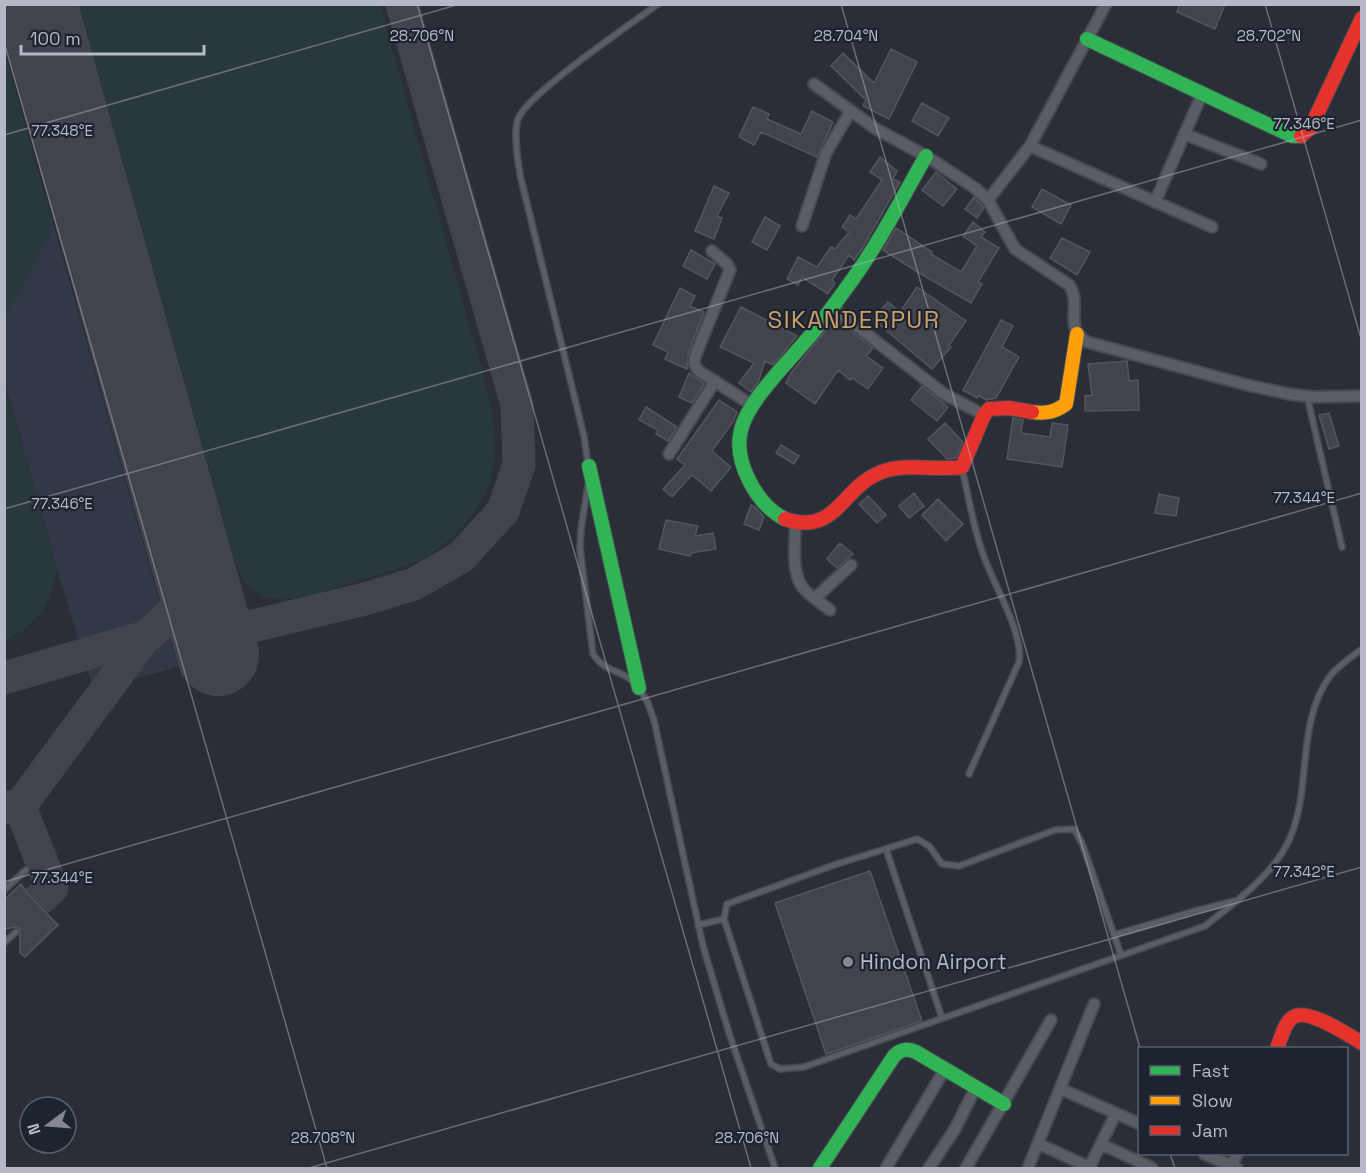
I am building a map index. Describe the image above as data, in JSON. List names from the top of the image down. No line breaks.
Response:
{"districts":["SIKANDERPUR"],"places":["Hindon Airport"],"legend":["Fast","Slow","Jam"],"scale_bar":"100 m","north":"left","coordinates":["28.706°N","28.704°N","28.702°N","77.346°E","77.348°E","77.344°E","77.342°E","28.708°N"]}
